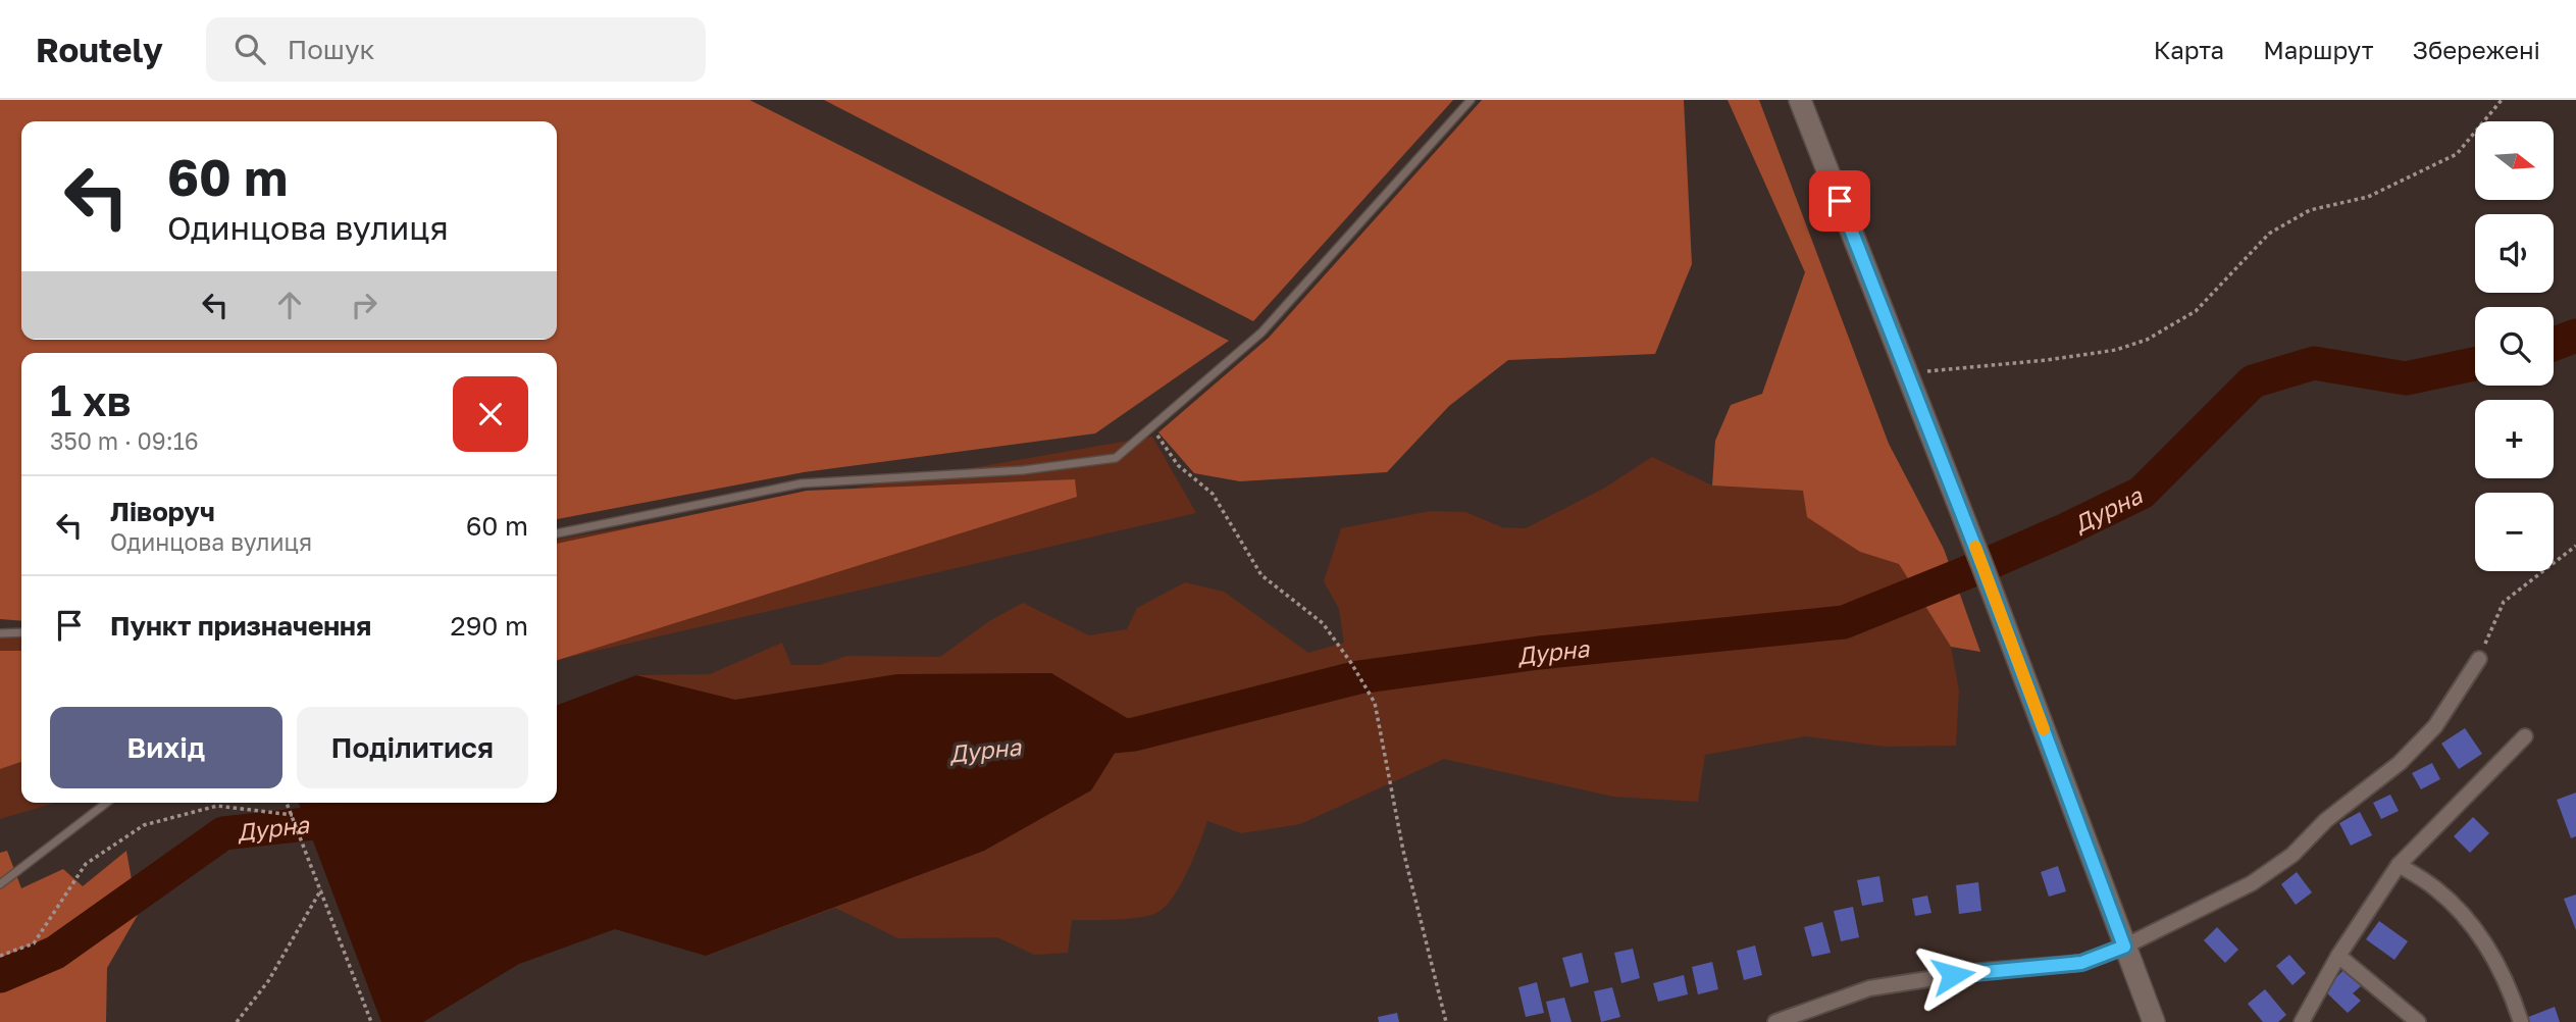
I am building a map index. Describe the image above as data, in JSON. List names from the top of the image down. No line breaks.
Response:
{"water":["Дурна"],"north":"right","page":{"header":"Routely","search":"Пошук","nav":["Карта","Маршрут","Збережені"],"map_buttons":["+","−"],"turn":["60 m","Одинцова вулиця"],"heading":["1 хв","350 m · 09:16"],"list":[{"name":"Ліворуч","note":"Одинцова вулиця","value":"60 m"},{"name":"Пункт призначення","value":"290 m"}],"buttons":["Вихід","Поділитися"]}}
